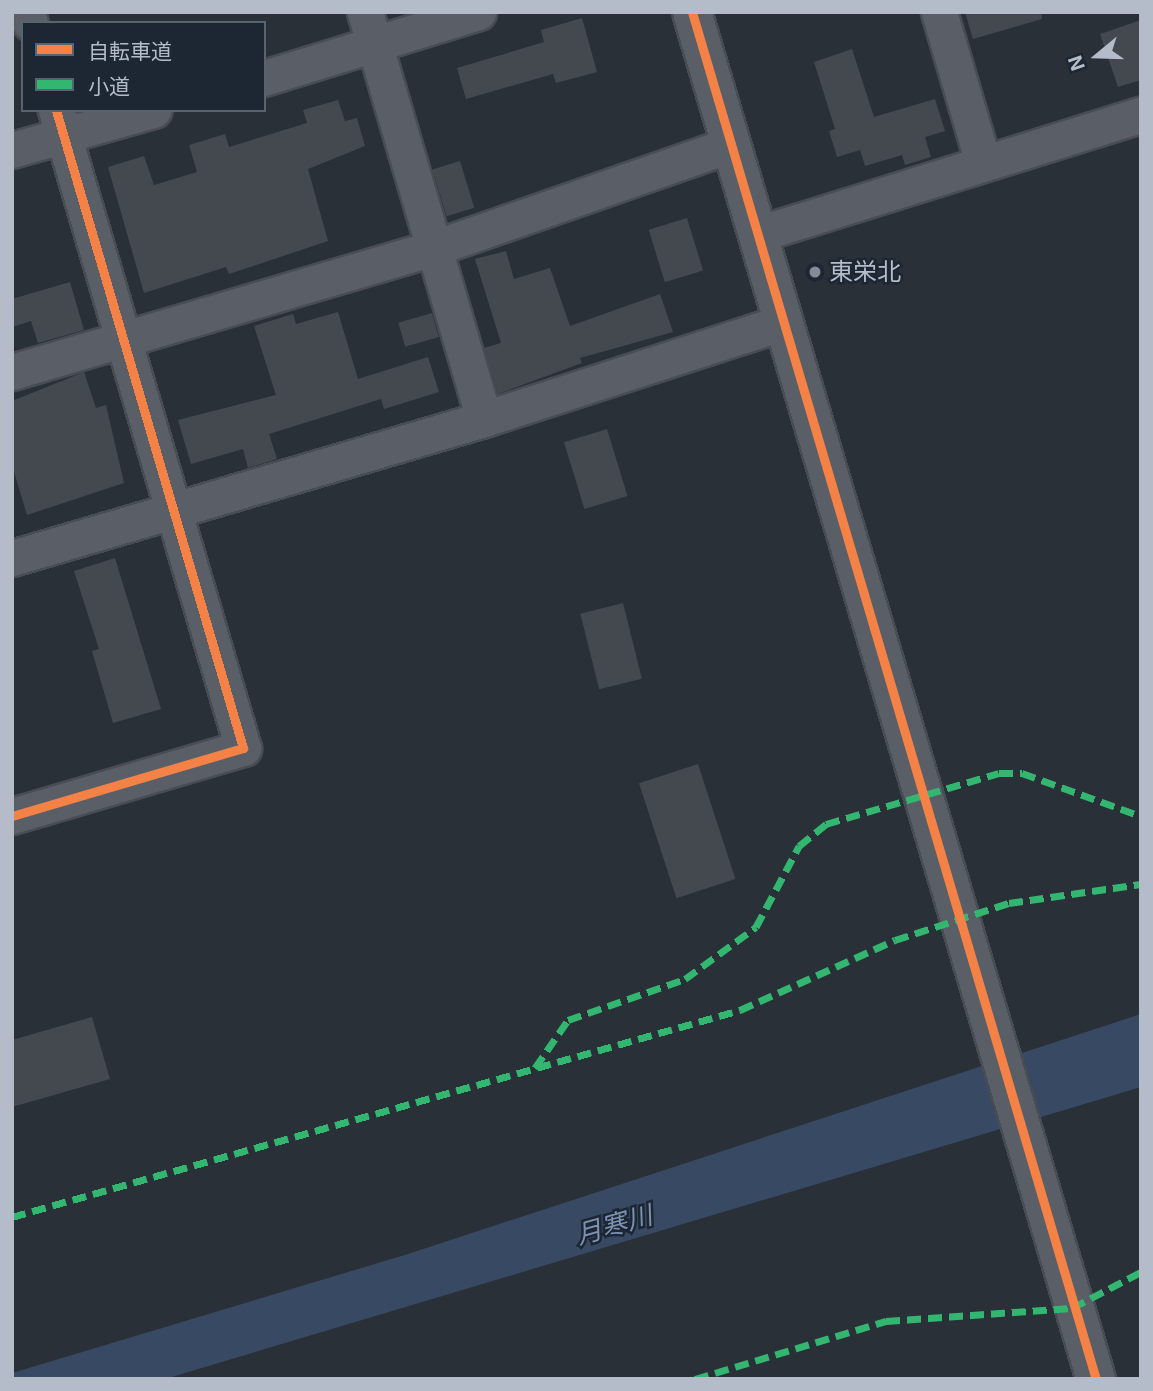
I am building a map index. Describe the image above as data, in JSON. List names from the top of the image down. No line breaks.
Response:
{"water":["月寒川"],"places":["東栄北"],"legend":["自転車道","小道"],"north":"left"}
